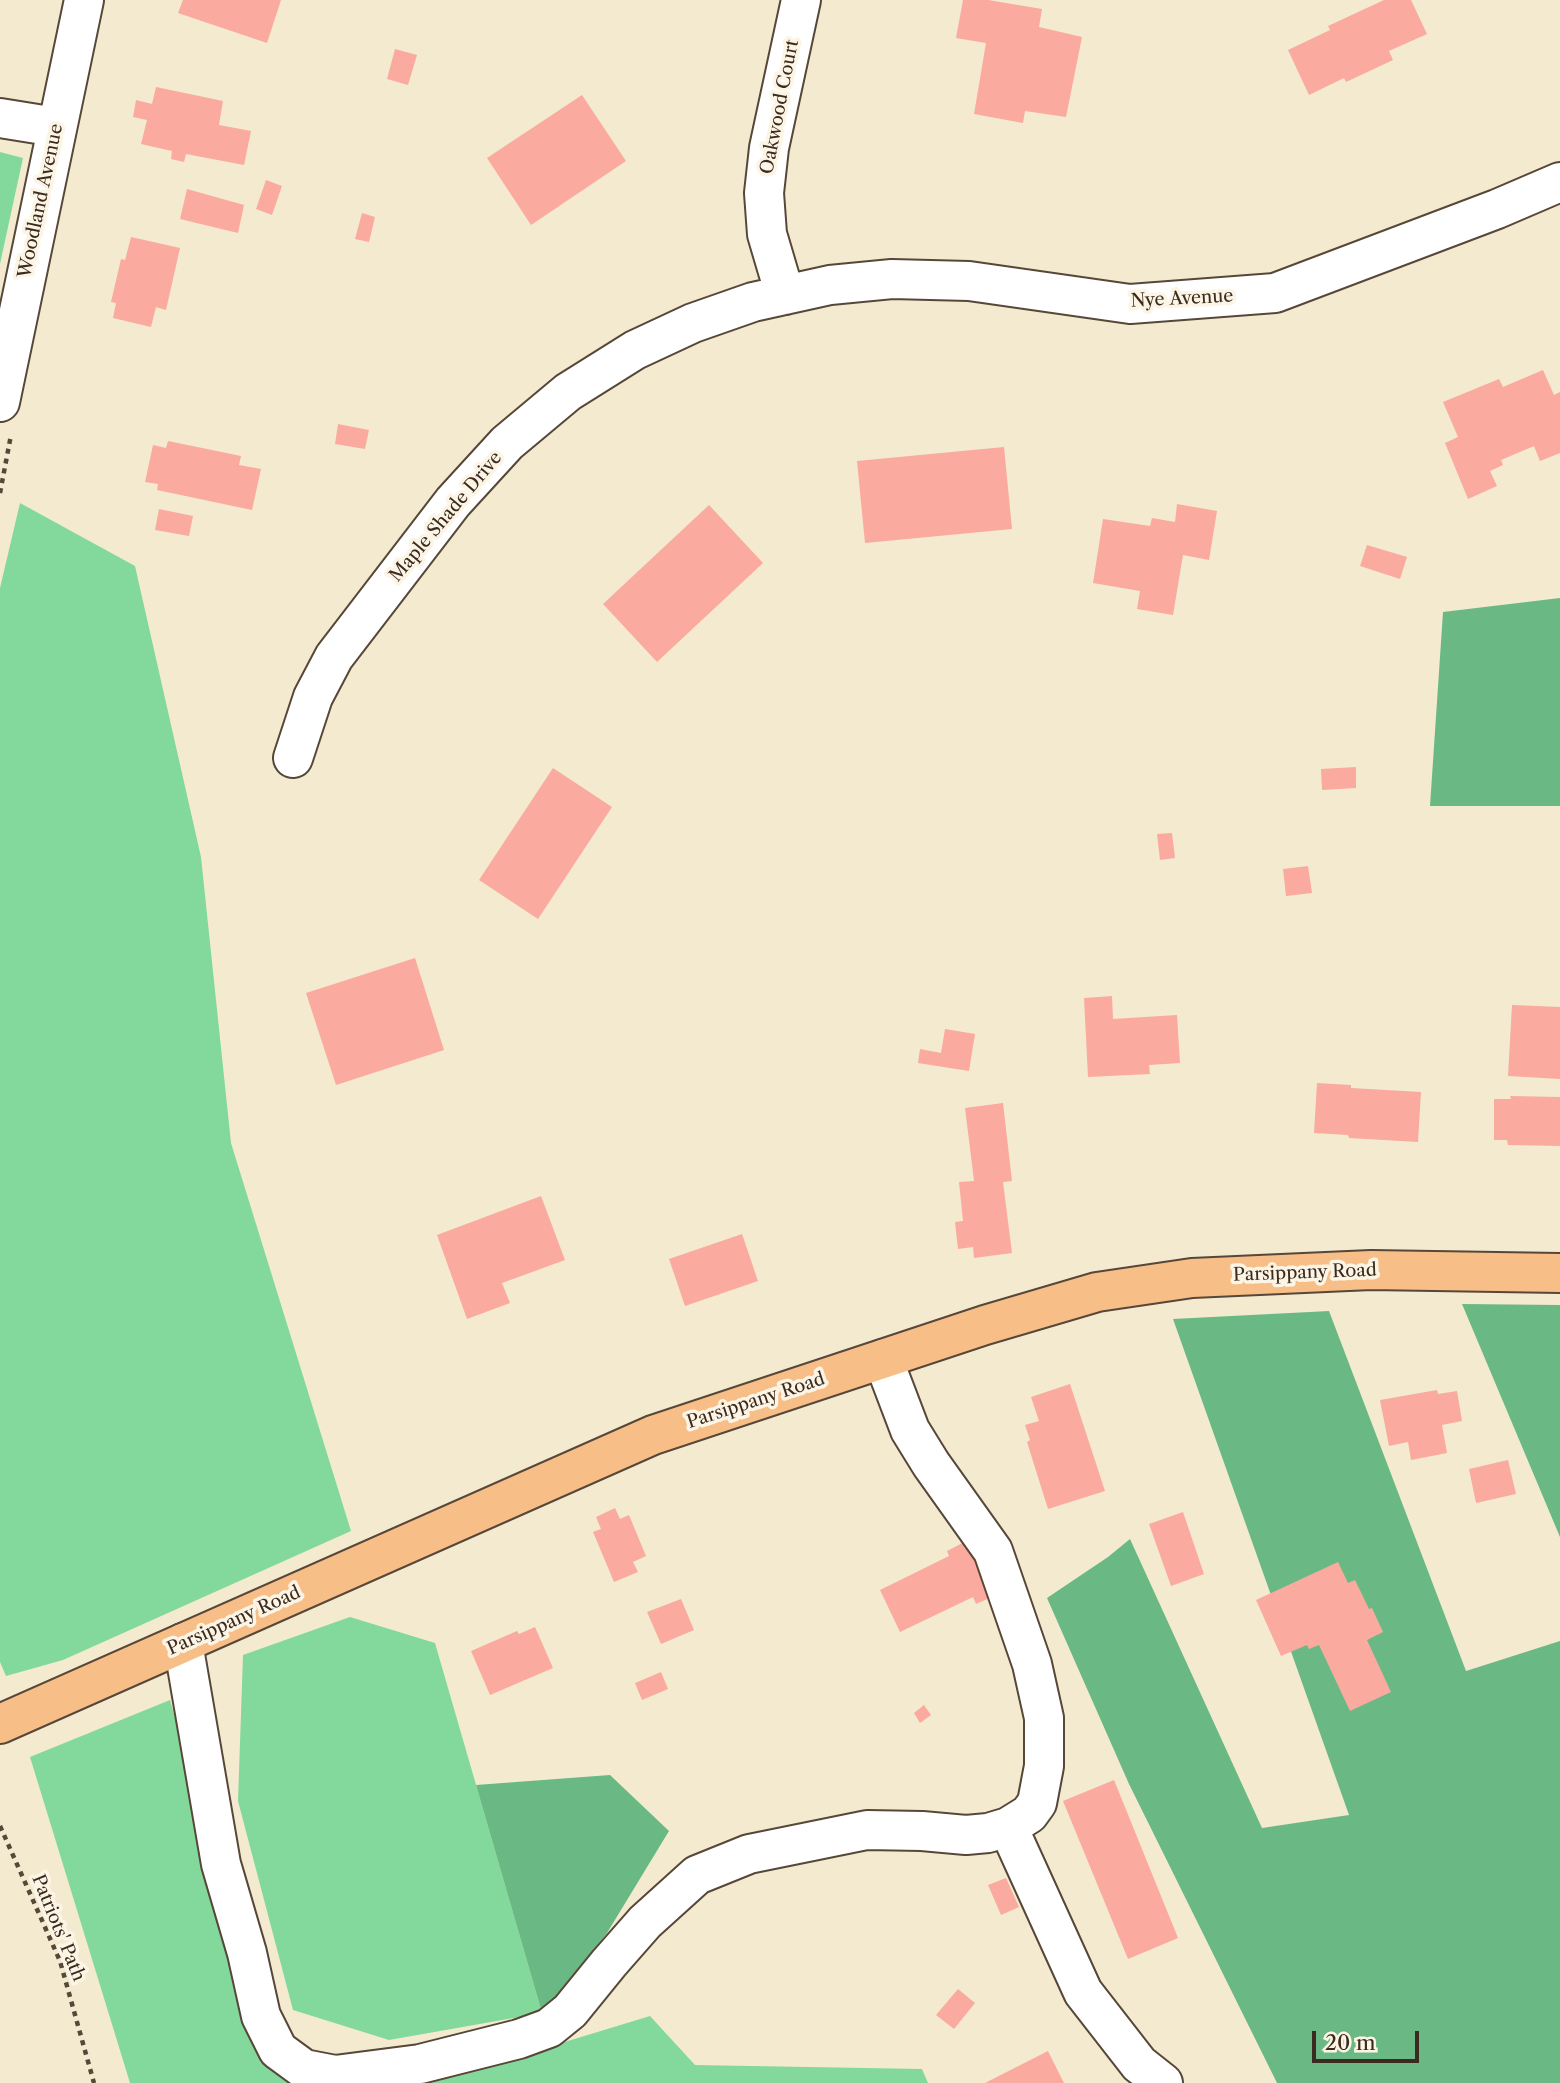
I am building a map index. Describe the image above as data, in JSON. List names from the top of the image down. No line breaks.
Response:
{"streets":{"main road":["Parsippany Road"],"street":["Oakwood Court","Woodland Avenue","Nye Avenue","Maple Shade Drive"],"path":["Patriots' Path"]},"crossings":[["Oakwood Court","Nye Avenue"],["Oakwood Court","Maple Shade Drive"],["Nye Avenue","Maple Shade Drive"]],"scale_bar":"20 m"}
